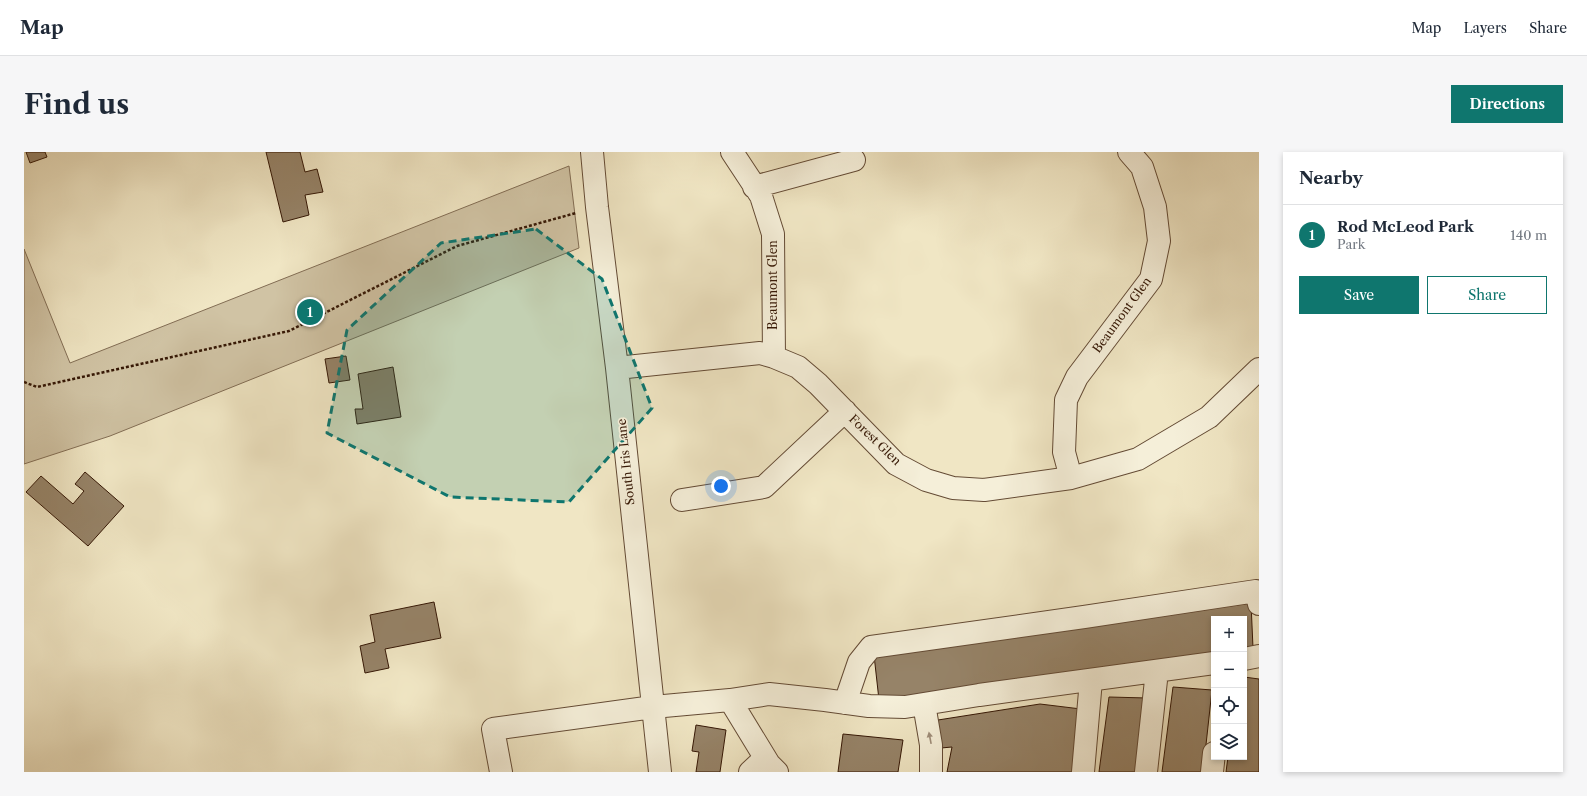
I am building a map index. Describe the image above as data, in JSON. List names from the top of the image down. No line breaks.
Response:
{"streets":{"street":["Beaumont Glen","Forest Glen","South Iris Lane"]},"crossings":[["Beaumont Glen","Forest Glen"],["Forest Glen","South Iris Lane"]],"page":{"header":"Map","nav":["Map","Layers","Share"],"buttons":["Directions",["Save","Share"]],"title":"Find us","heading":"Nearby","list":[{"mark":"1","name":"Rod McLeod Park","note":"Park","value":"140 m"}],"pins":"1","map_buttons":["+","−"]}}
